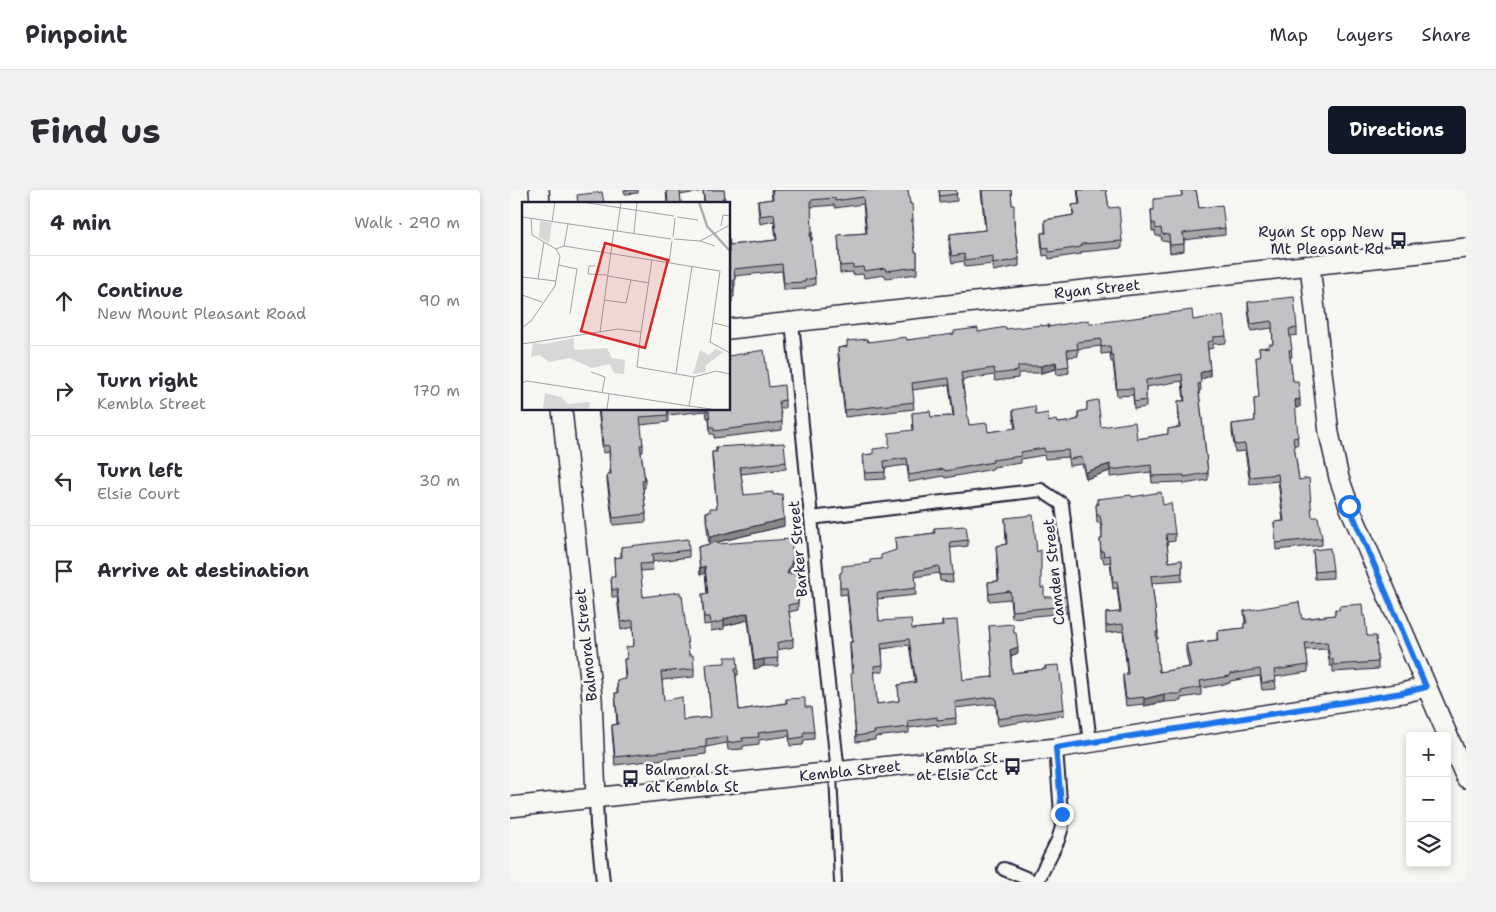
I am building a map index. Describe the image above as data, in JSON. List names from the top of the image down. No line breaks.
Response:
{"streets":{"main road":["Ryan Street","Balmoral Street","Kembla Street"],"street":["Barker Street","Camden Street"]},"crossings":[["Ryan Street","Barker Street"],["Barker Street","Camden Street"],["Barker Street","Kembla Street"],["Camden Street","Kembla Street"],["Balmoral Street","Kembla Street"]],"places":{"bus stop":["Ryan St opp New Mt Pleasant Rd","Kembla St at Elsie Cct","Balmoral St at Kembla St"]},"page":{"header":"Pinpoint","nav":["Map","Layers","Share"],"buttons":"Directions","title":"Find us","heading":["4 min","Walk · 290 m"],"list":[["Continue","New Mount Pleasant Road","90 m"],["Turn right","Kembla Street","170 m"],["Turn left","Elsie Court","30 m"],"Arrive at destination"],"map_buttons":["+","−"]}}
